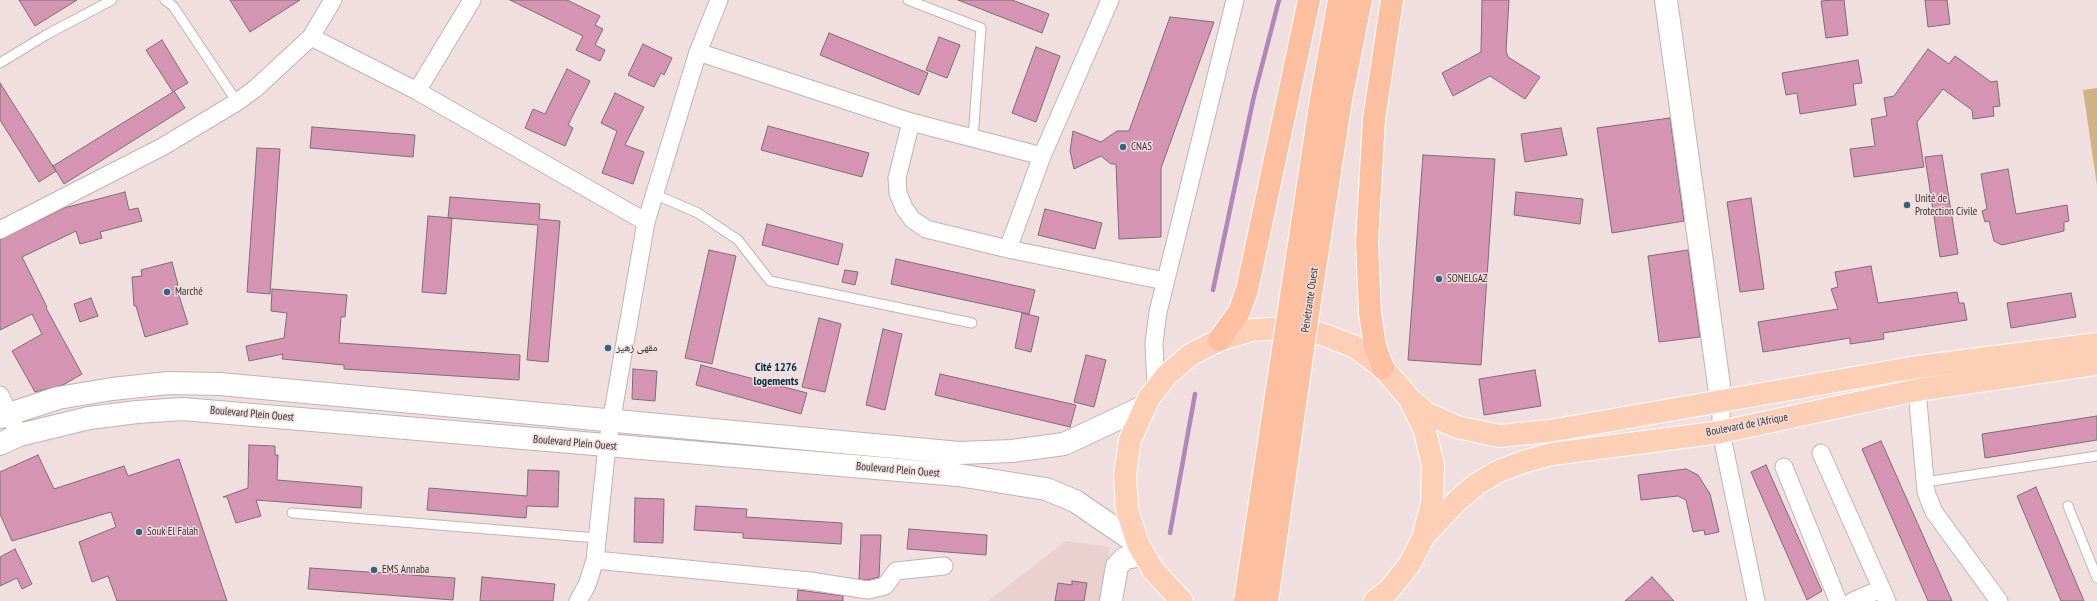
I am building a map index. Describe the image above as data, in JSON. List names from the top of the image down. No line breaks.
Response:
{"streets":{"highway":["Pénétrante Ouest"],"main road":["Boulevard Plein Ouest","Boulevard de l'Afrique"]},"districts":["Cité 1276 logements"],"places":["CNAS","Unité de Protection Civile","SONELGAZ","Marché","مقهى زهير","Souk El Falah","EMS Annaba"]}
